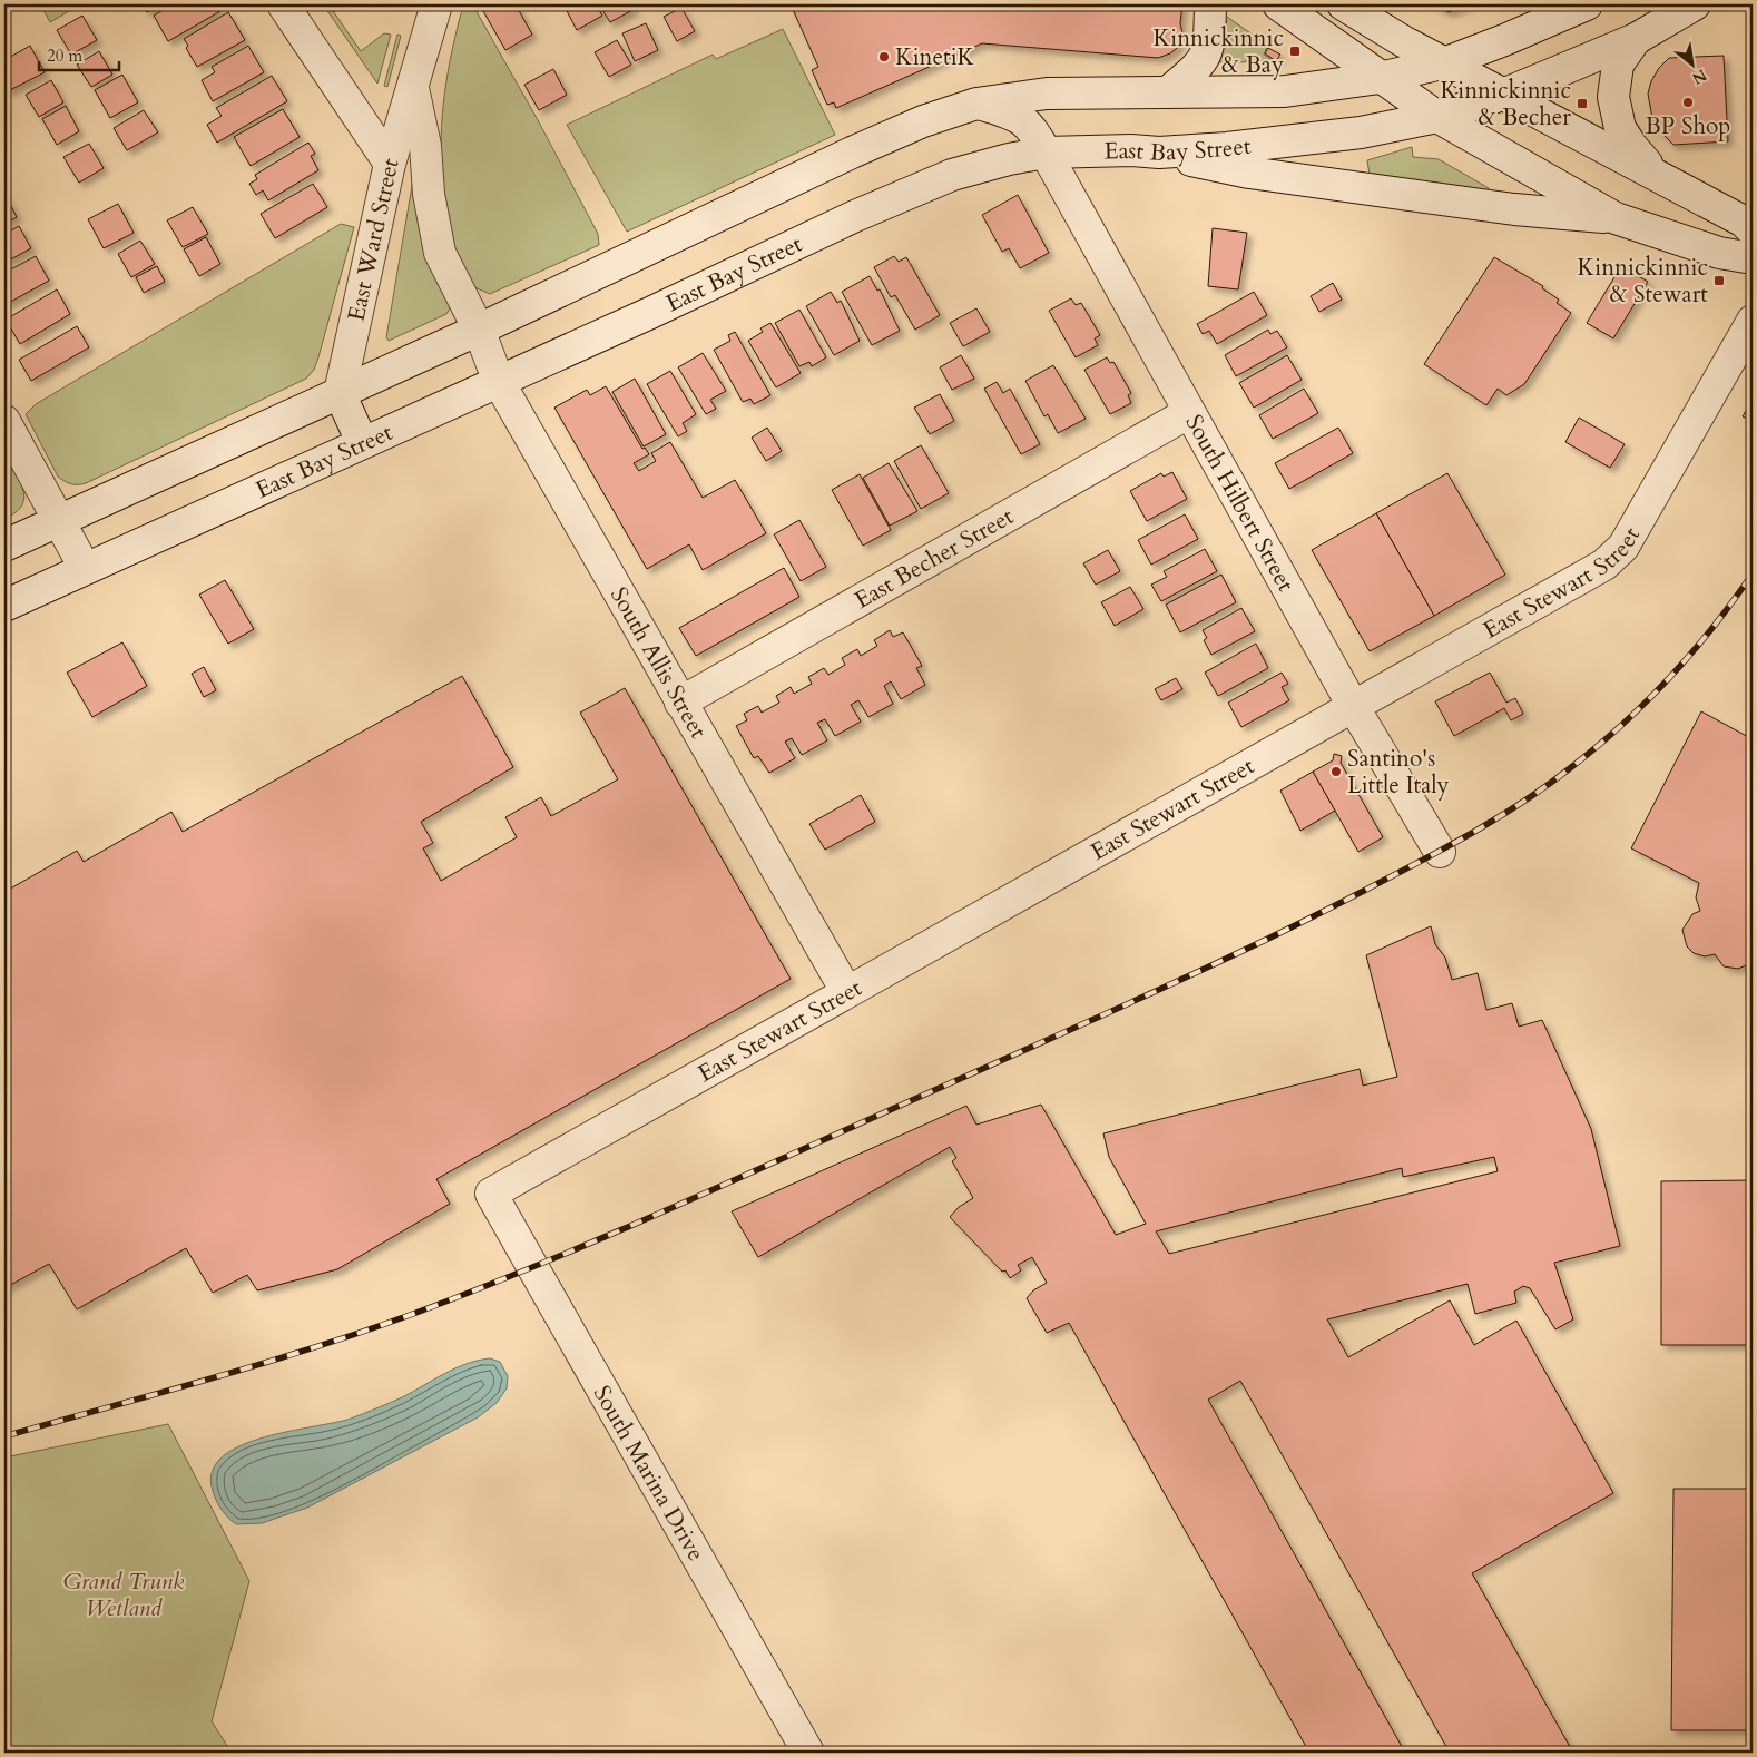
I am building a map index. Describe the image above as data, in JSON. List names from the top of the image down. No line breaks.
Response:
{"streets":{"main road":["East Bay Street","East Ward Street","South Hilbert Street","East Becher Street","East Stewart Street","South Allis Street","South Marina Drive"]},"crossings":[["East Bay Street","South Hilbert Street"],["East Bay Street","South Allis Street"],["East Ward Street","South Allis Street"],["South Hilbert Street","East Becher Street"],["South Hilbert Street","East Stewart Street"],["East Becher Street","South Allis Street"],["East Stewart Street","South Allis Street"],["East Stewart Street","South Marina Drive"]],"parks":["Grand Trunk Wetland"],"places":{"transit":["Kinnickinnic & Bay","Kinnickinnic & Becher","Kinnickinnic & Stewart"],"other":["KinetiK","BP Shop","Santino's Little Italy"]},"scale_bar":"20 m","north":"bottom right"}
